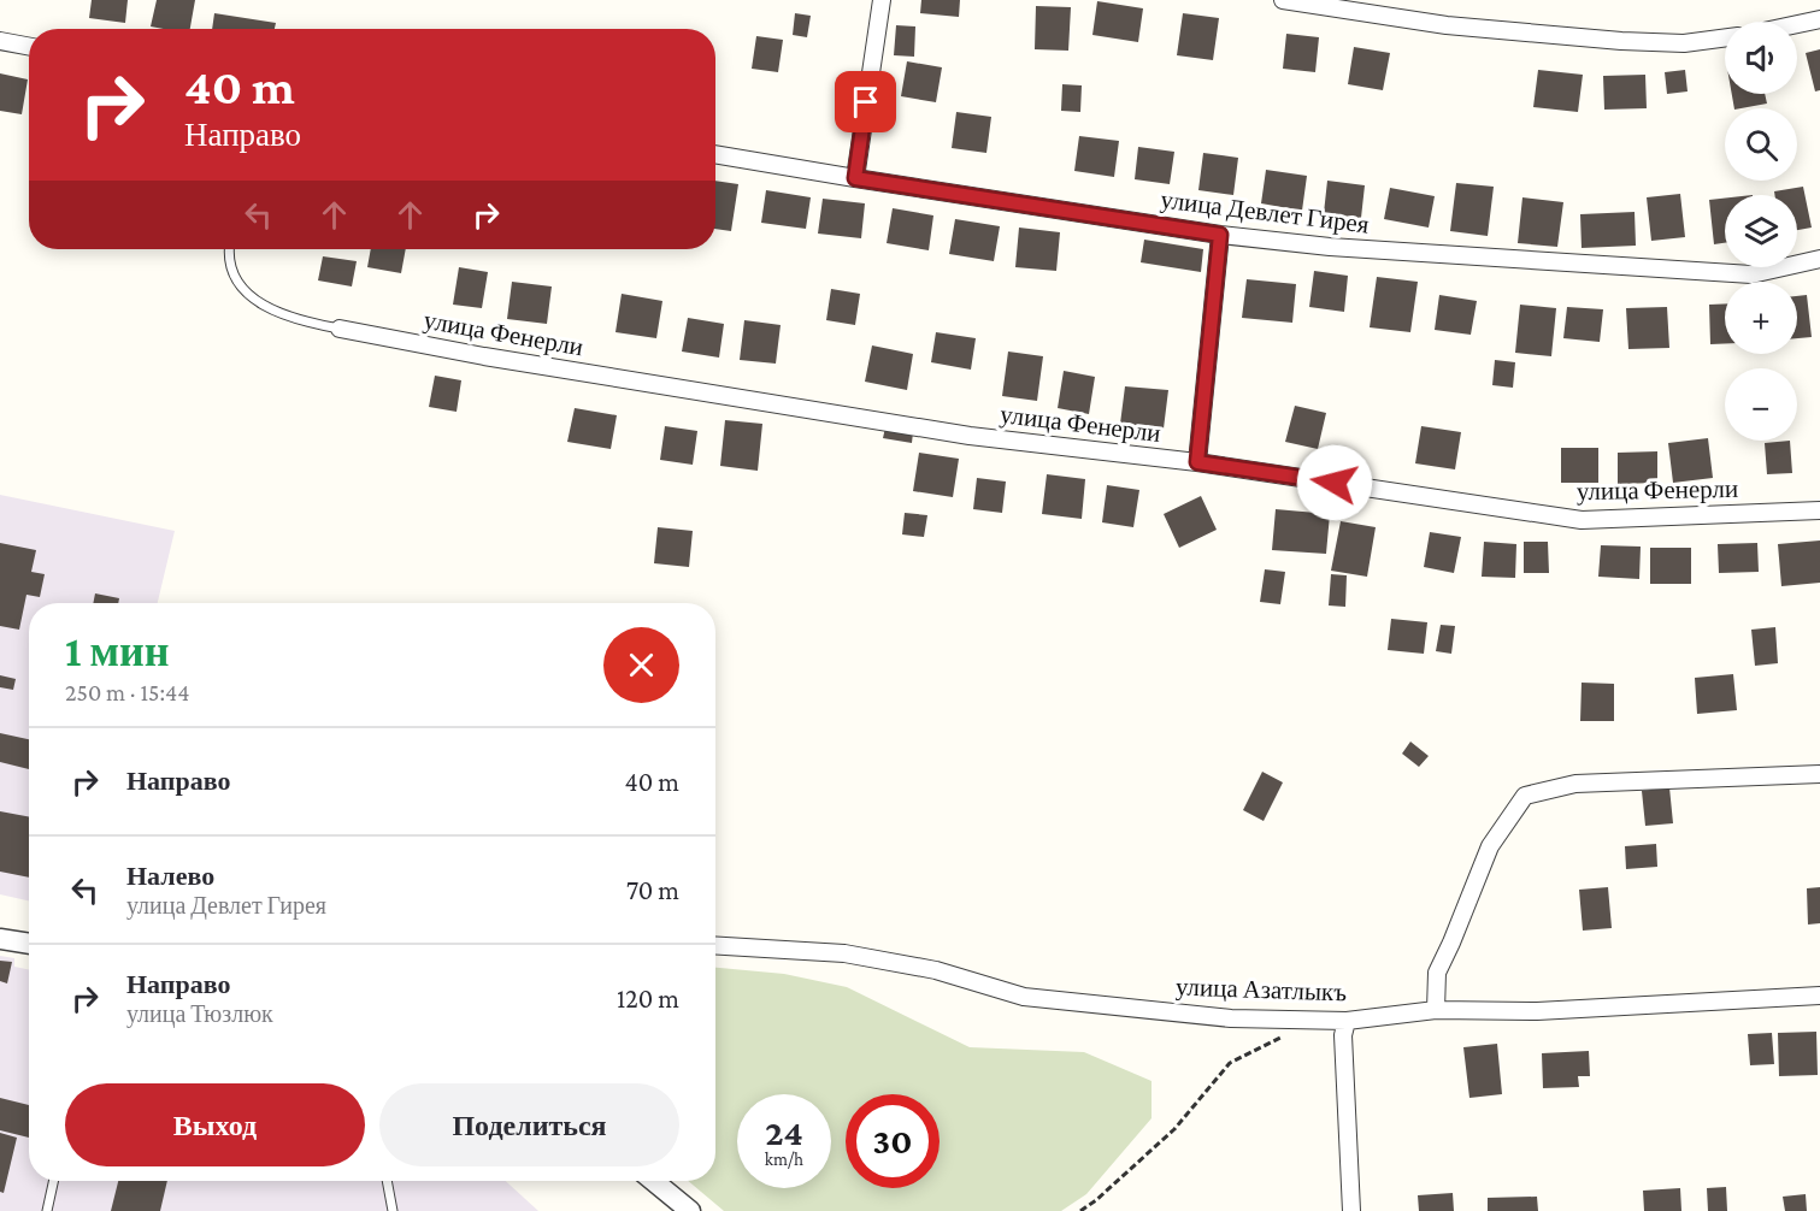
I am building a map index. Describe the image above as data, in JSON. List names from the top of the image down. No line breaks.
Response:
{"streets":{"street":["улица Девлет Гирея","улица Фенерли","улица Азатлыкъ"]},"page":{"map_buttons":["+","−"],"turn":["40 m","Направо"],"heading":["1 мин","250 m · 15:44"],"list":[{"name":"Направо","value":"40 m"},{"name":"Налево","note":"улица Девлет Гирея","value":"70 m"},{"name":"Направо","note":"улица Тюзлюк","value":"120 m"}],"buttons":["Выход","Поделиться"],"speed":"24 km/h","limit":"30"}}
